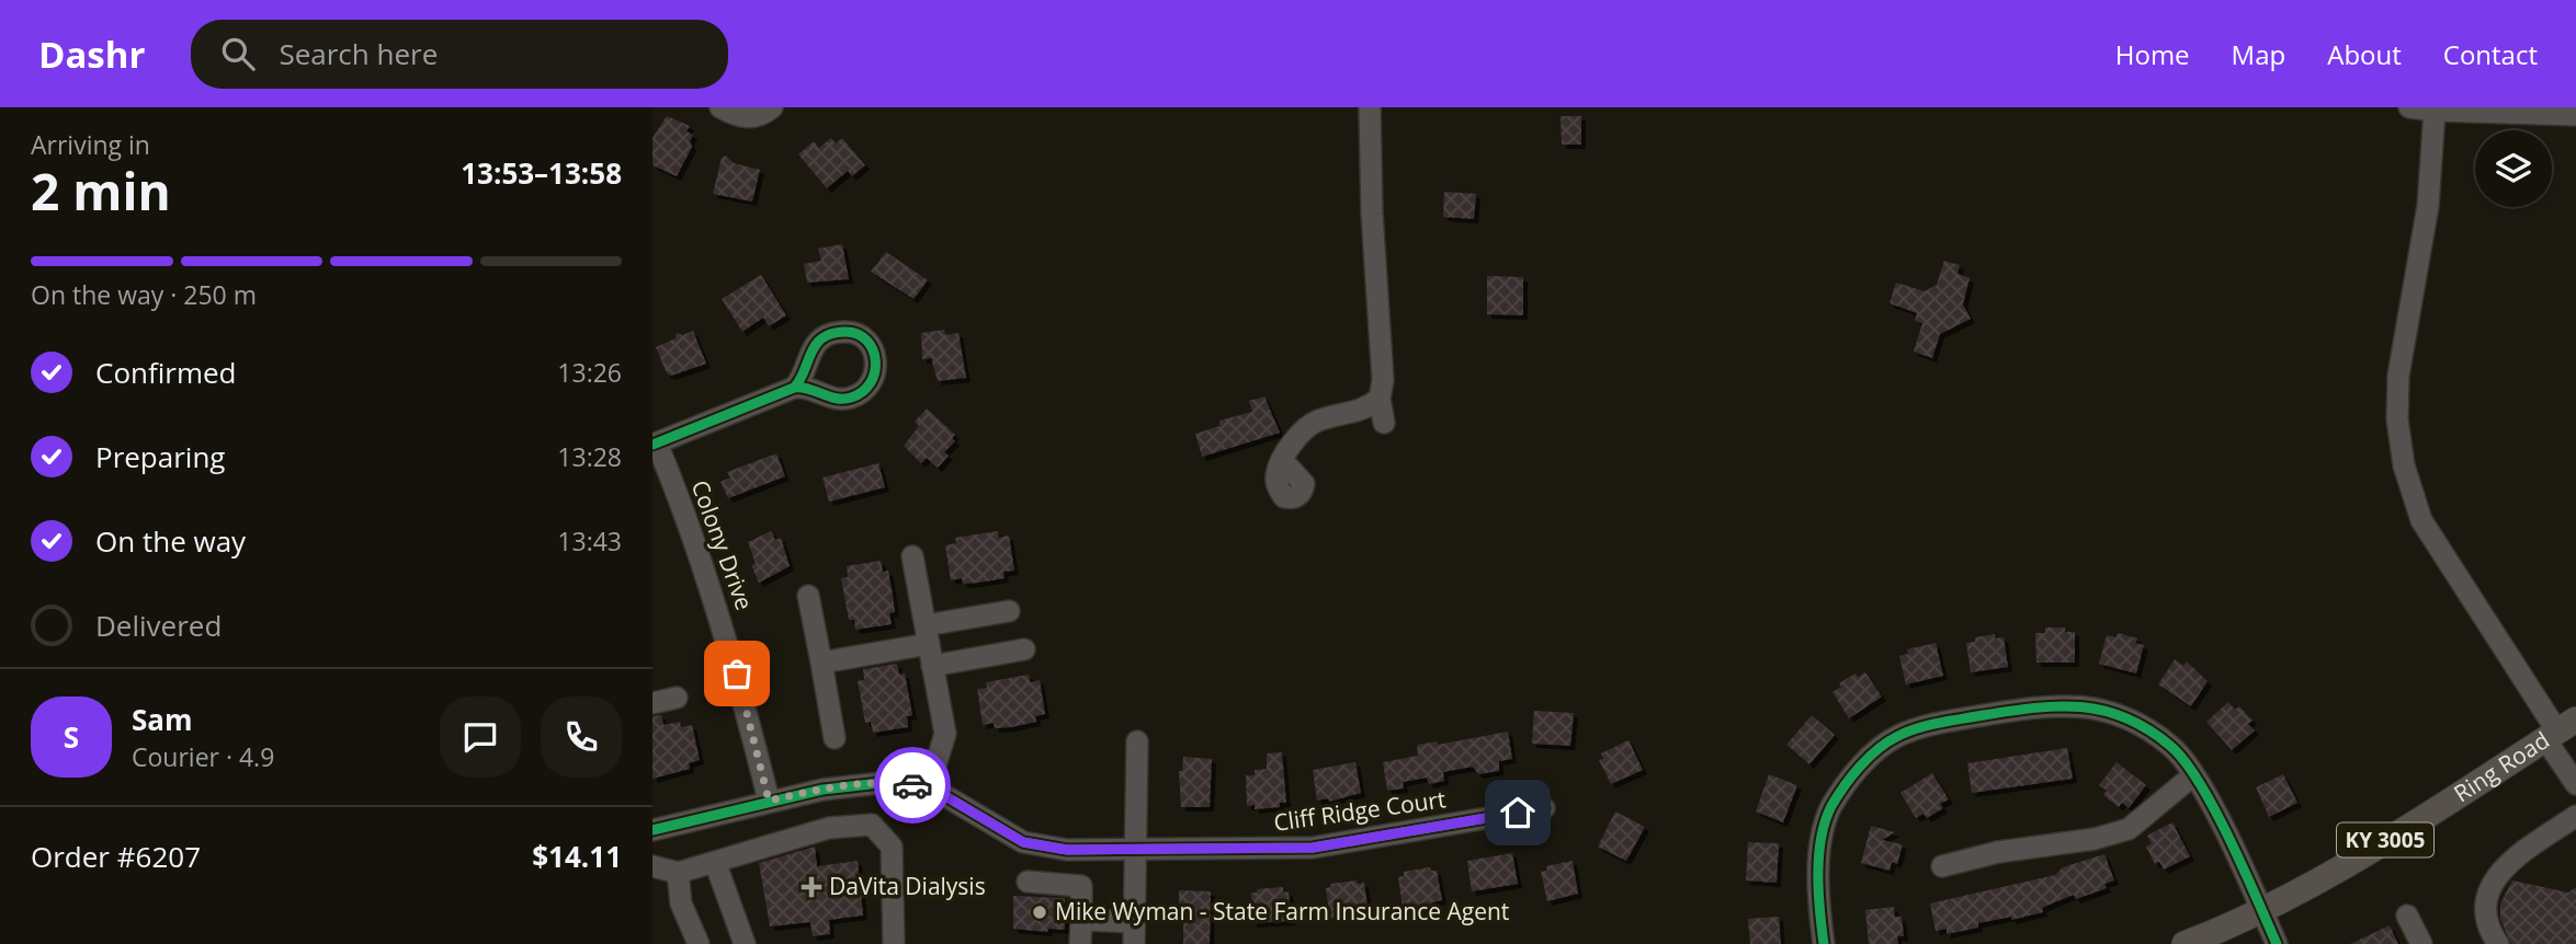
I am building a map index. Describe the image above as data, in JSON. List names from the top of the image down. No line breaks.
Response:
{"streets":{"main road":["Ring Road","KY 3005"],"street":["Colony Drive","Cliff Ridge Court"]},"places":{"health":["DaVita Dialysis"],"other":["Mike Wyman - State Farm Insurance Agent"]},"page":{"header":"Dashr","search":"Search here","nav":["Home","Map","About","Contact"],"heading":["2 min","Arriving in","13:53–13:58"],"panel":["Sam","Courier · 4.9","Order #6207","$14.11"],"bar":"On the way · 250 m","list":[["Confirmed","13:26"],["Preparing","13:28"],["On the way","13:43"],"Delivered"],"round":"S"}}
